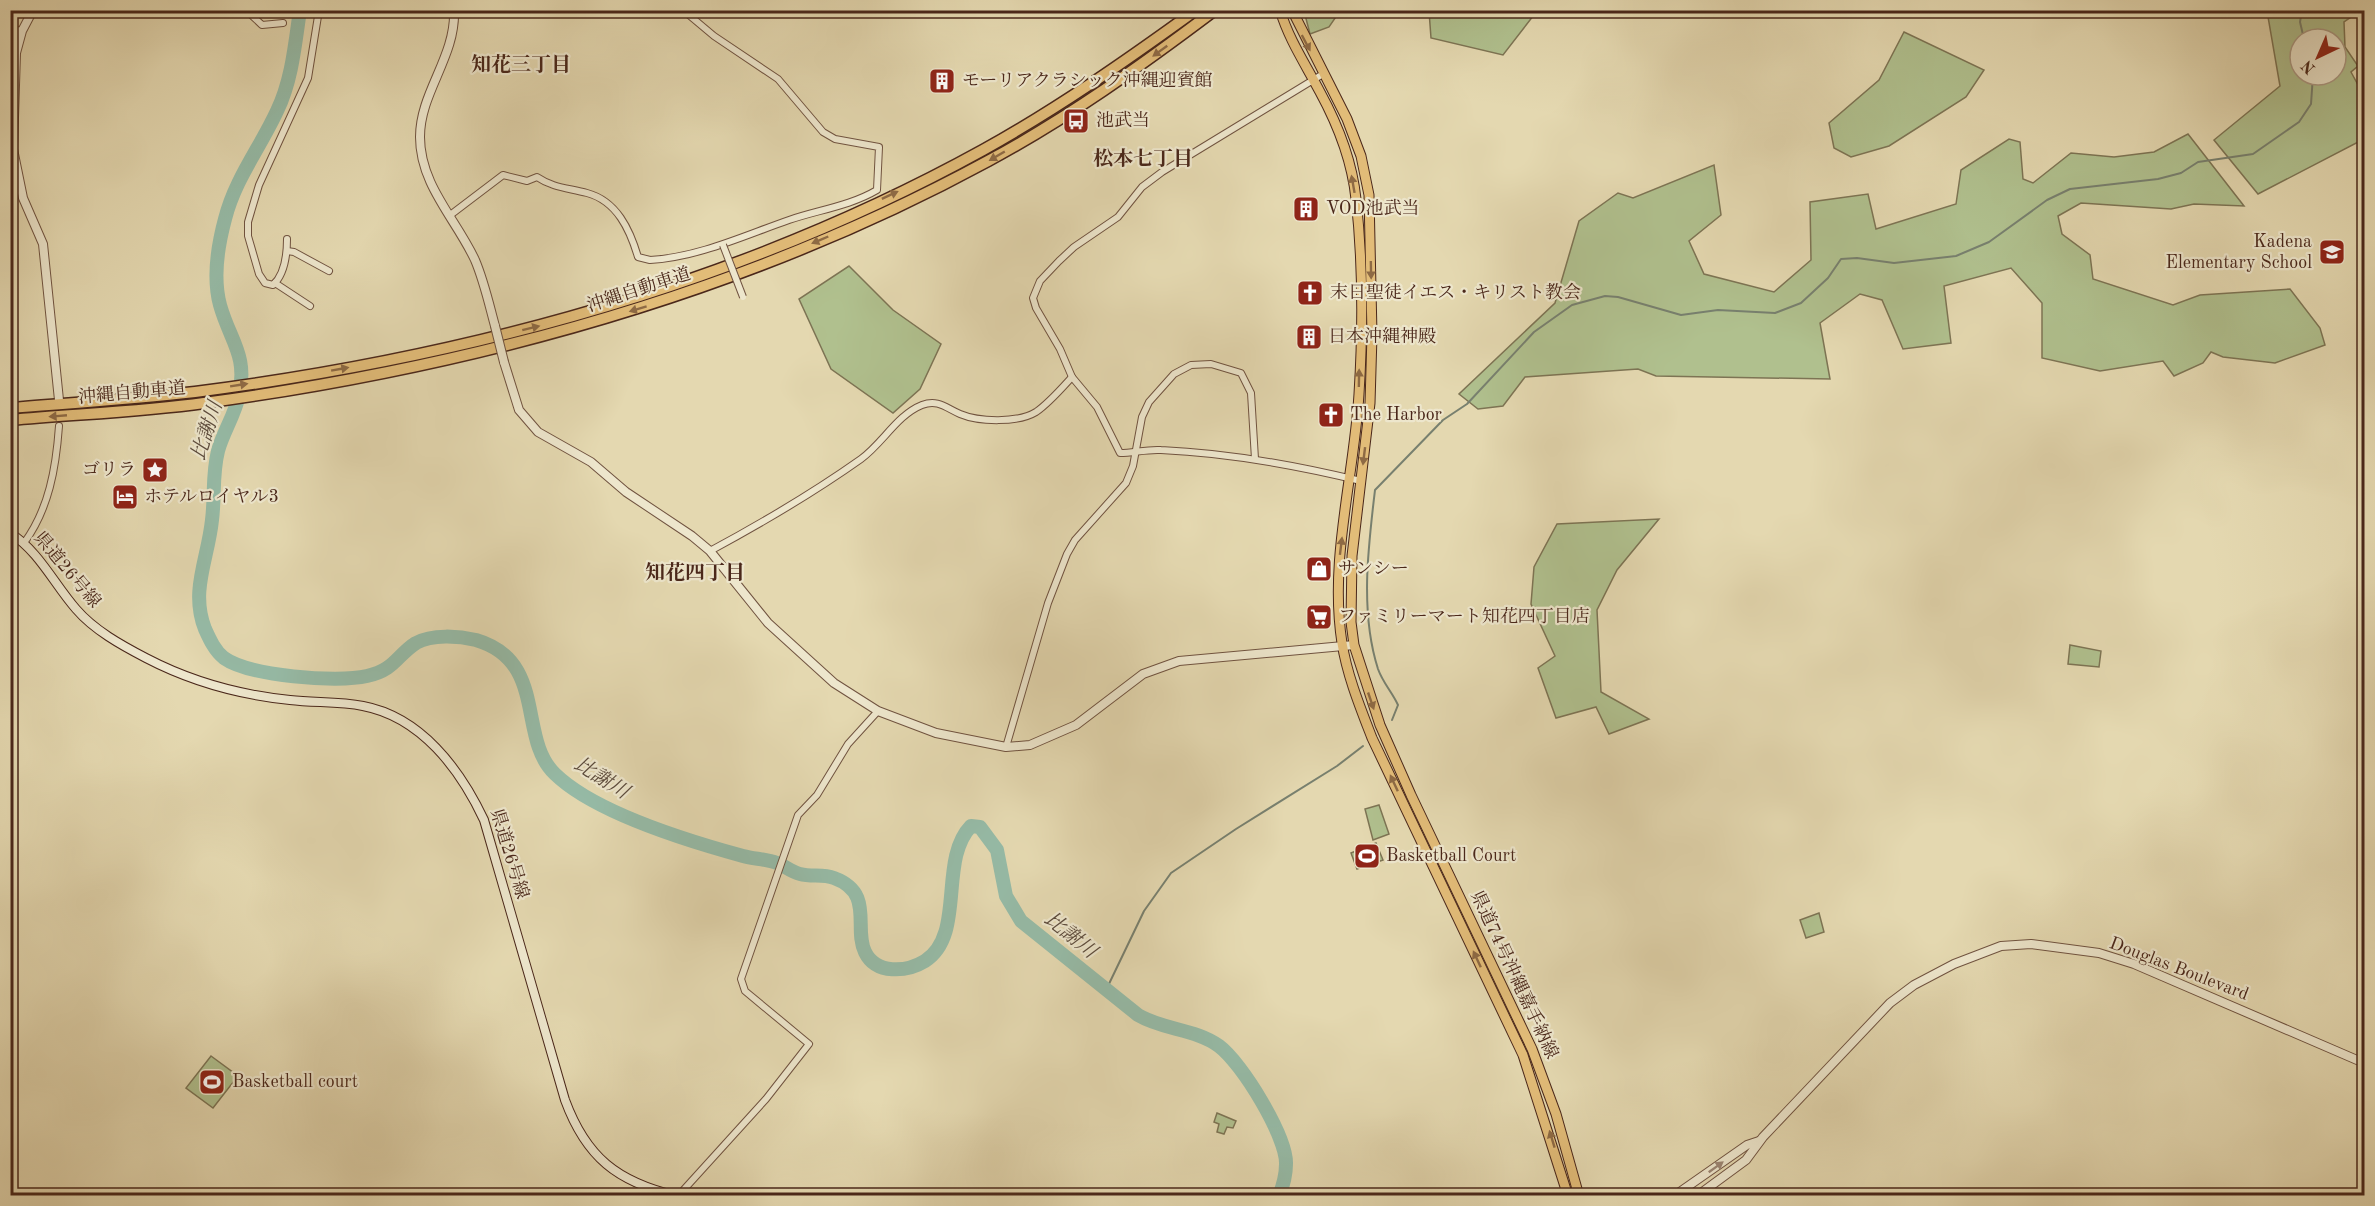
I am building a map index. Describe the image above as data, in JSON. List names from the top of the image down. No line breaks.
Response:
{"streets":{"highway":["沖縄自動車道"],"main road":["県道26号線","県道74号沖縄嘉手納線"],"street":["Douglas Boulevard"]},"districts":["知花三丁目","松本七丁目","知花四丁目"],"water":["比謝川"],"places":{"building":["モーリアクラシック沖縄迎賓館","VOD池武当","日本沖縄神殿"],"bus stop":["池武当"],"school or university":["Kadena Elementary School"],"church":["末日聖徒イエス・キリスト教会","The Harbor"],"place":["ゴリラ"],"hotel":["ホテルロイヤル3"],"shop":["サンシー"],"supermarket":["ファミリーマート知花四丁目店"],"sports":["Basketball Court","Basketball court"]},"north":"bottom left"}
